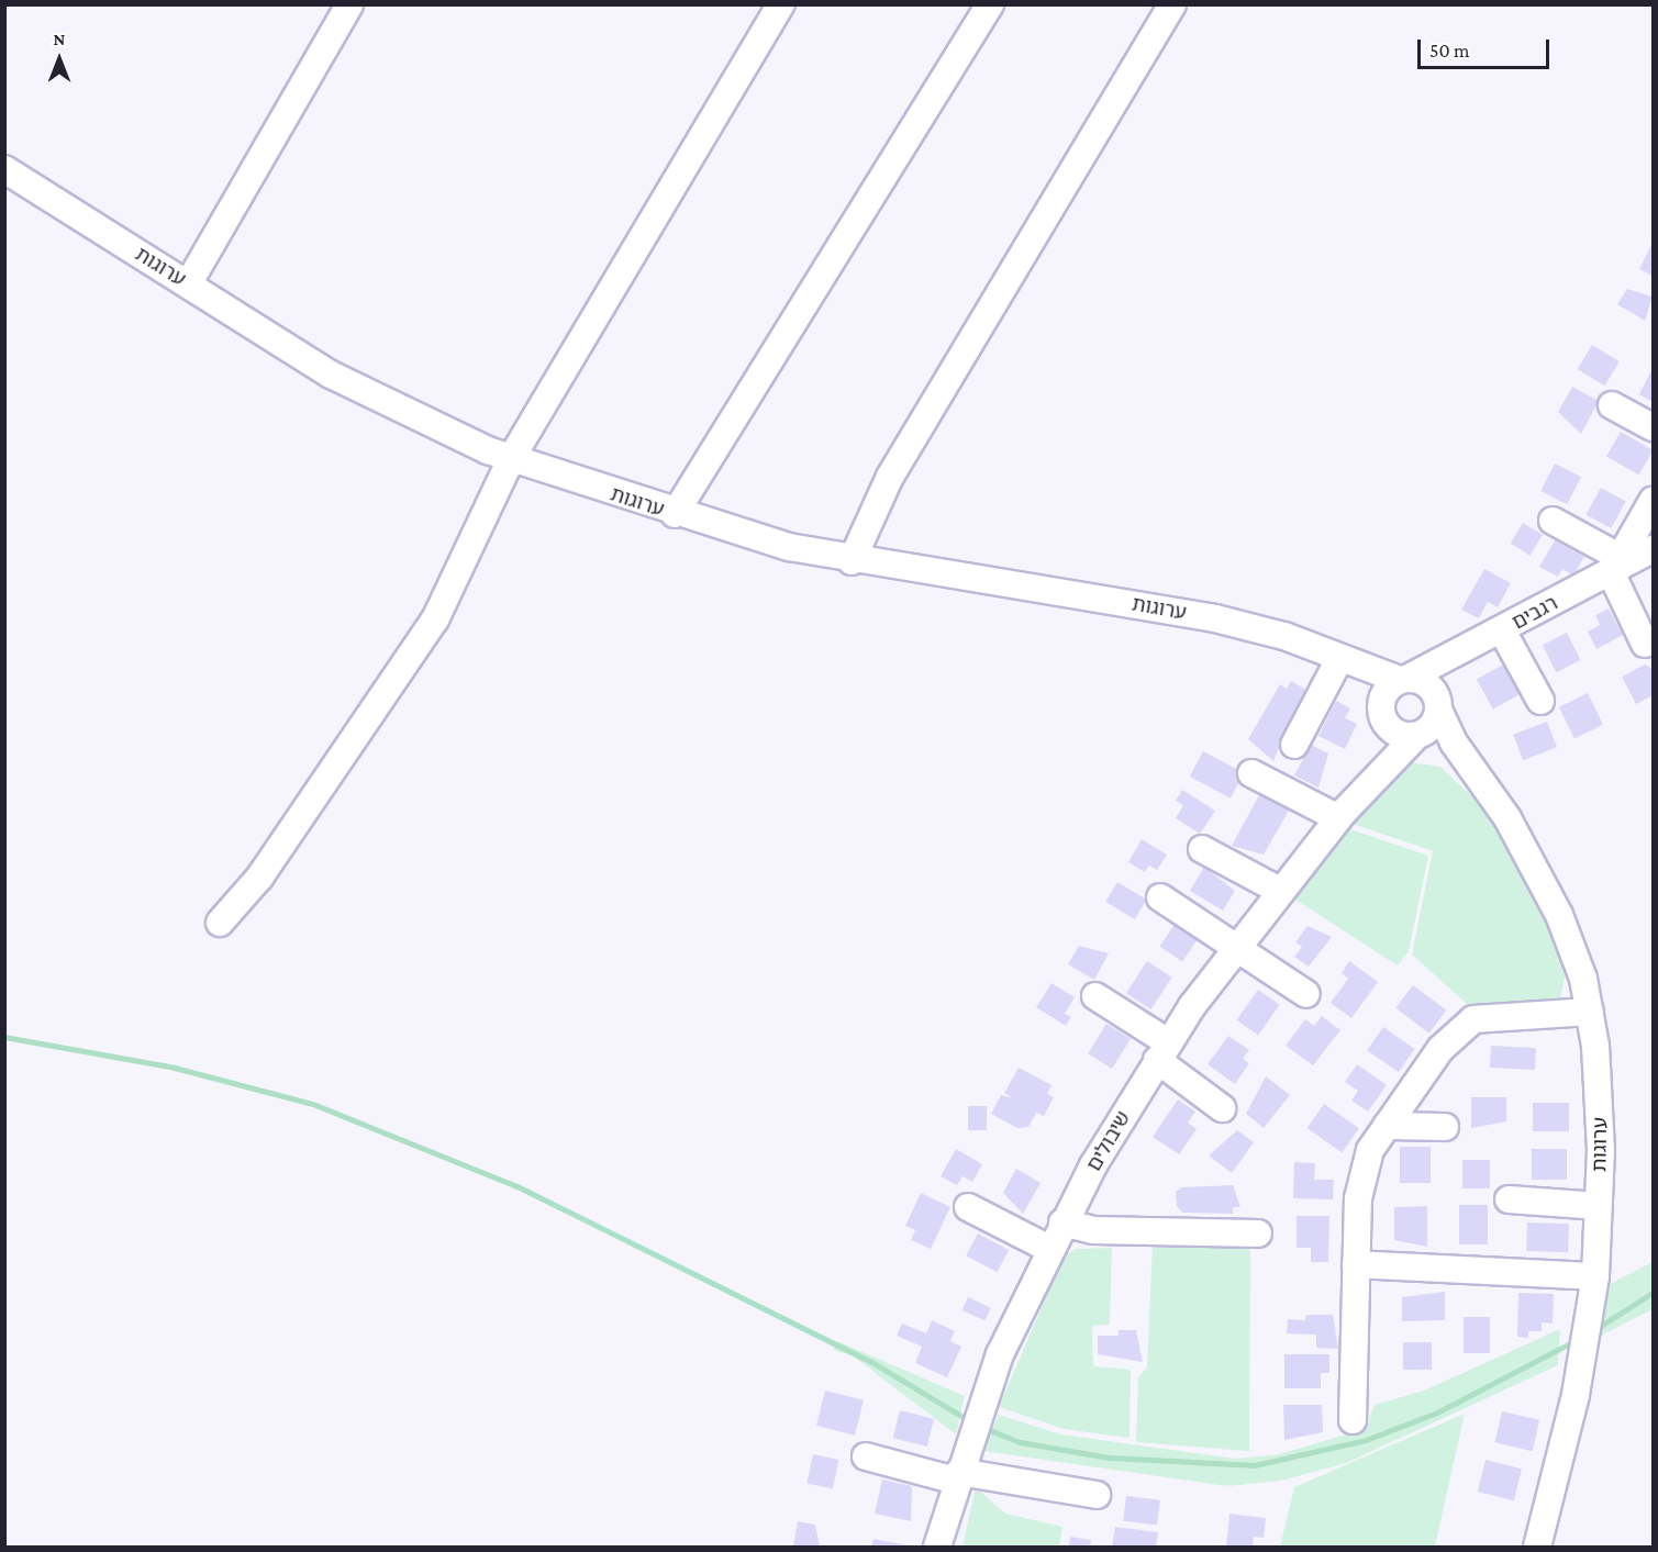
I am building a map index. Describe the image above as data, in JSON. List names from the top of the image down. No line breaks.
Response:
{"streets":{"street":["ערוגות","רגבים","שיבולים"]},"crossings":[["ערוגות","רגבים"],["ערוגות","שיבולים"],["רגבים","שיבולים"]],"scale_bar":"50 m","north":"top"}
